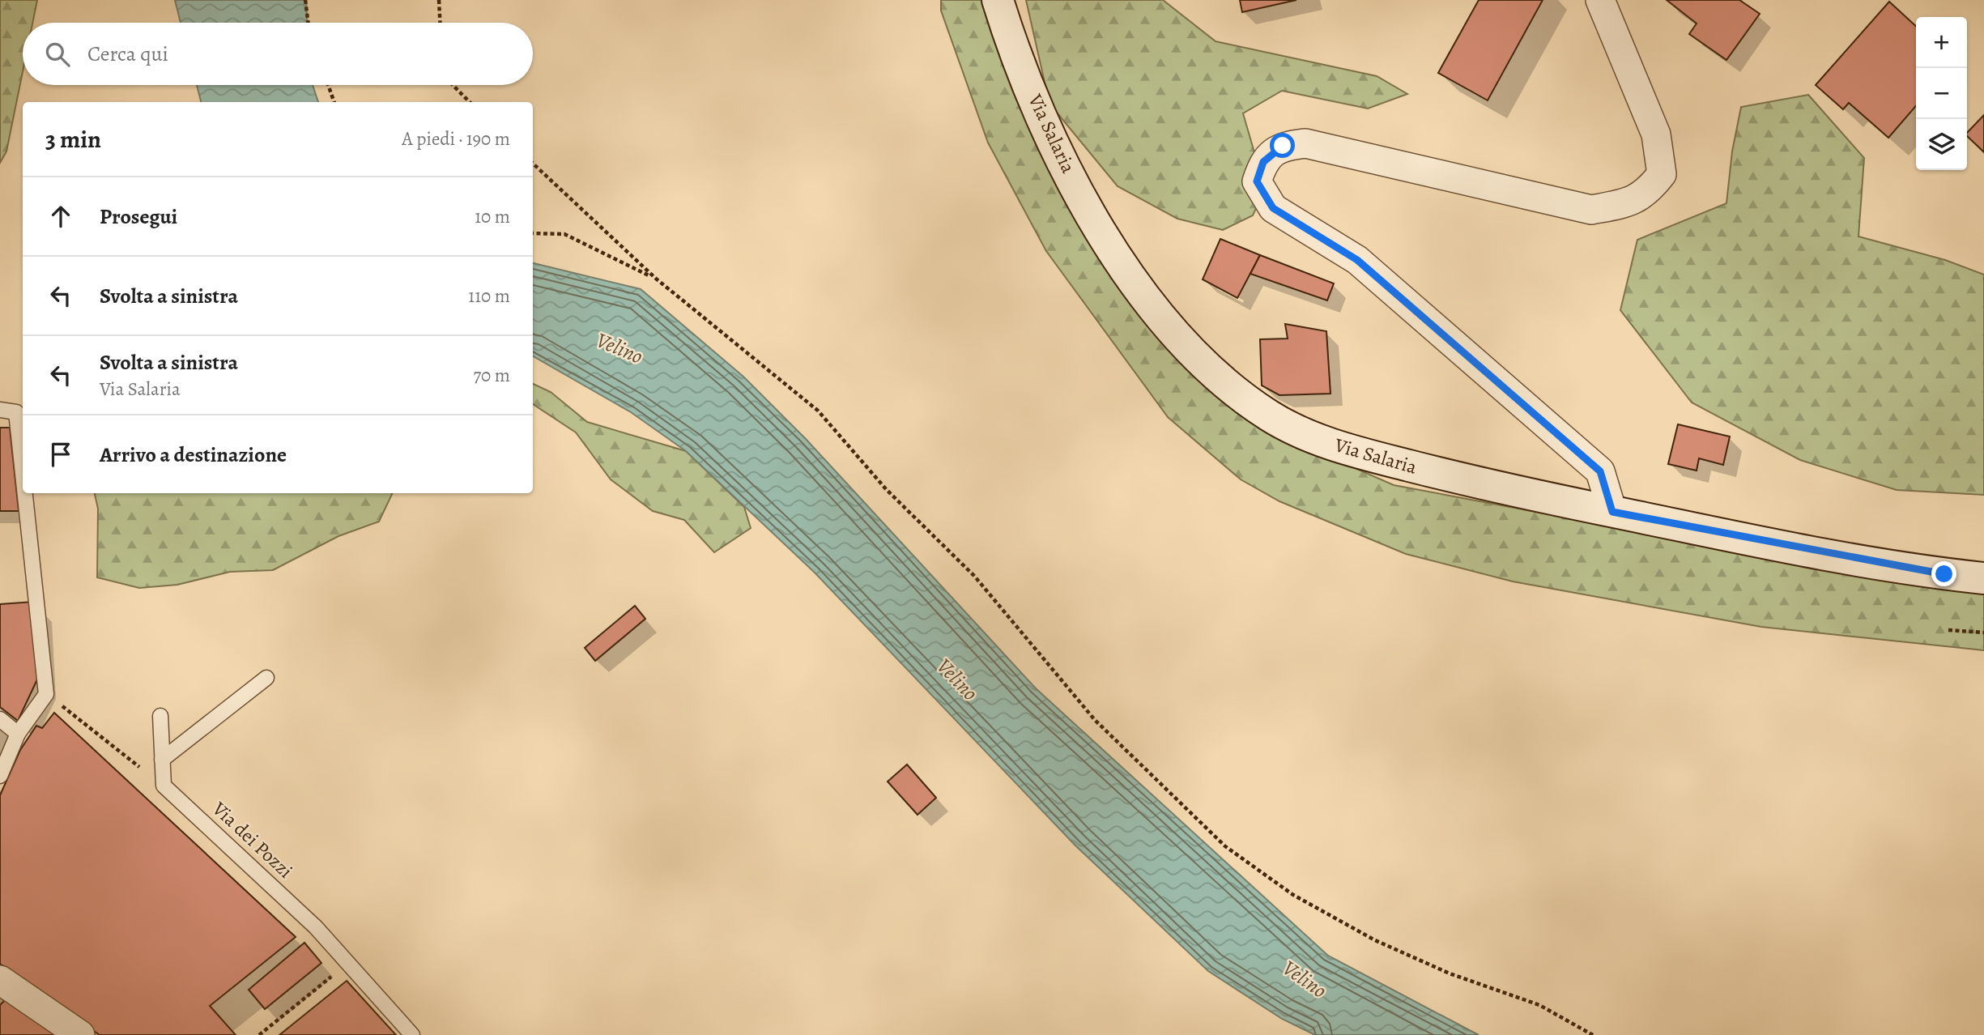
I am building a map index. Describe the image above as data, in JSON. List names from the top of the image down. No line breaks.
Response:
{"streets":{"main road":["Via Salaria"],"lane":["Via dei Pozzi"]},"water":["Velino"],"page":{"map_buttons":["+","−"],"search":"Cerca qui","heading":["3 min","A piedi · 190 m"],"list":[["Prosegui","10 m"],["Svolta a sinistra","110 m"],["Svolta a sinistra","Via Salaria","70 m"],"Arrivo a destinazione"]}}
